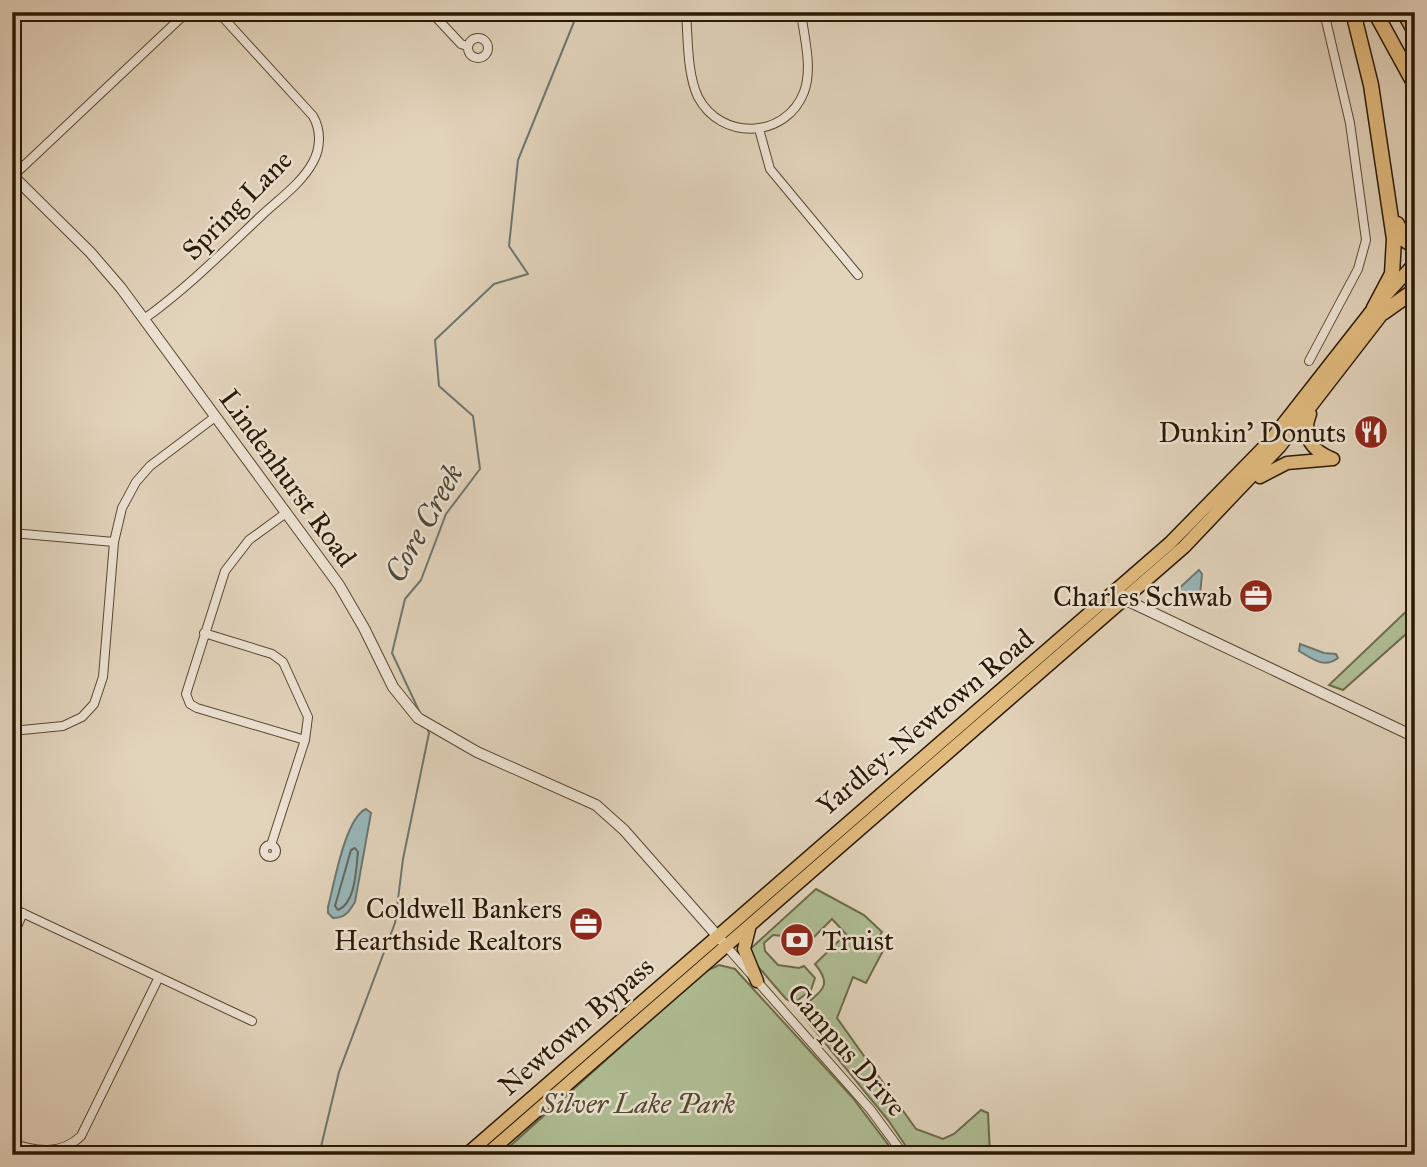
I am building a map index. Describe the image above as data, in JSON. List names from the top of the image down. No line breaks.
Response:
{"streets":{"highway":["Yardley-Newtown Road","Newtown Bypass"],"street":["Spring Lane","Lindenhurst Road","Campus Drive"]},"crossings":[["Spring Lane","Lindenhurst Road"],["Lindenhurst Road","Yardley-Newtown Road"],["Lindenhurst Road","Newtown Bypass"],["Lindenhurst Road","Campus Drive"],["Yardley-Newtown Road","Newtown Bypass"],["Yardley-Newtown Road","Campus Drive"],["Newtown Bypass","Campus Drive"]],"water":["Core Creek"],"parks":["Silver Lake Park"],"places":{"restaurant":["Dunkin' Donuts"],"office":["Charles Schwab","Coldwell Bankers Hearthside Realtors"],"bank":["Truist"]}}
